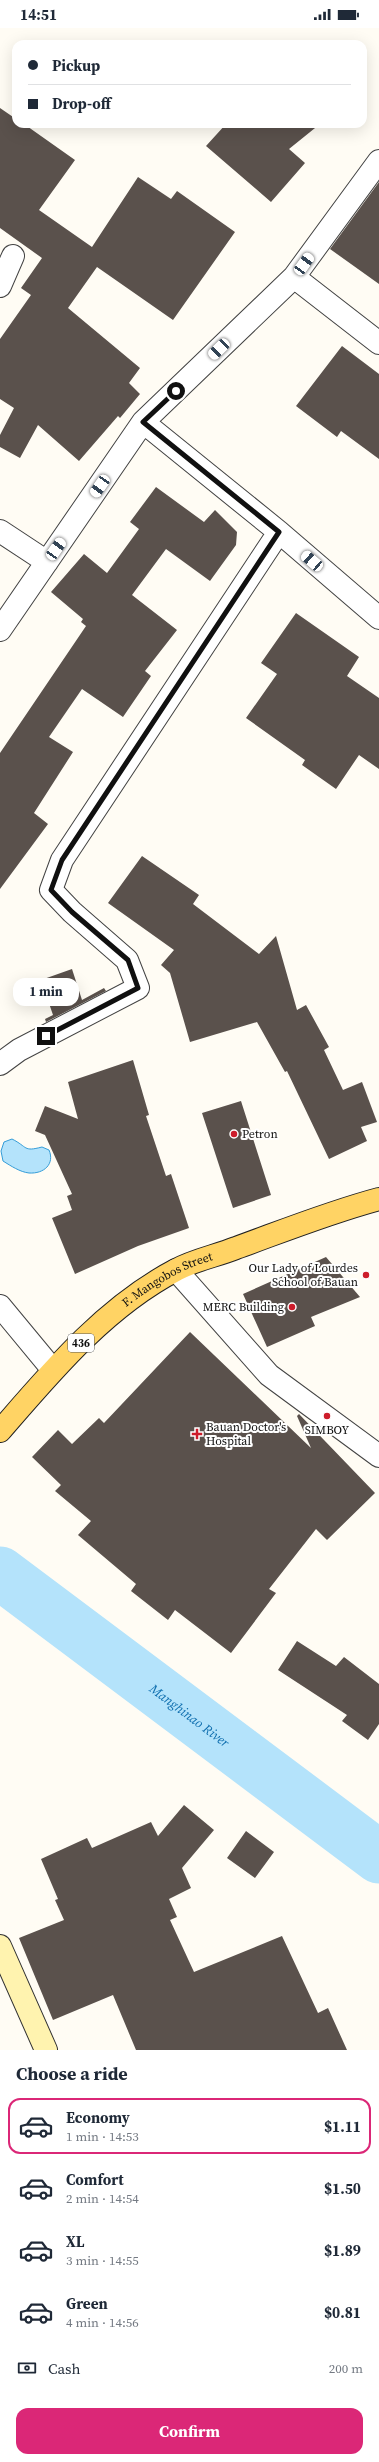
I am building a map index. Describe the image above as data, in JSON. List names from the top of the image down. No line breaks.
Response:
{"streets":{"main road":["F. Mangobos Street","436"]},"water":["Manghinao River"],"places":{"other":["Petron","Our Lady of Lourdes School of Bauan","MERC Building","SIMBOY"],"health":["Bauan Doctor's Hospital"]},"page":{"status":"14:51","banner":["Pickup","Drop-off"],"bubble":"1 min","heading":"Choose a ride","list":[{"name":"Economy","note":"1 min · 14:53","value":"$1.11"},{"name":"Comfort","note":"2 min · 14:54","value":"$1.50"},{"name":"XL","note":"3 min · 14:55","value":"$1.89"},{"name":"Green","note":"4 min · 14:56","value":"$0.81"}],"pay":["Cash","200 m"],"buttons":"Confirm"}}
